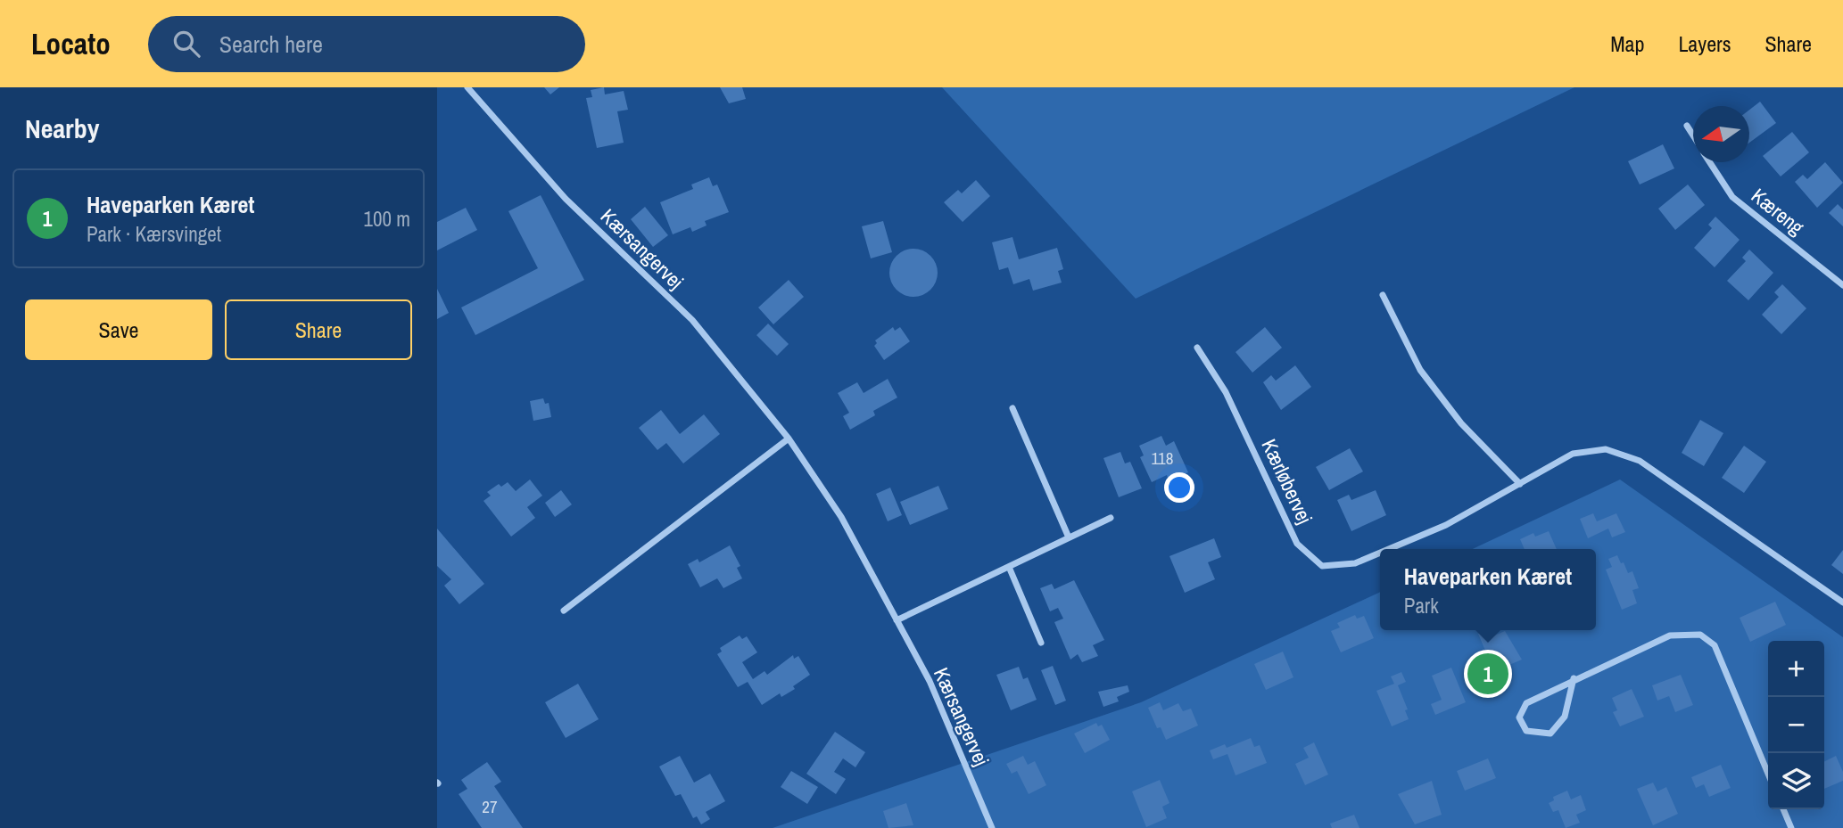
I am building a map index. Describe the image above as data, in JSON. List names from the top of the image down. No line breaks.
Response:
{"streets":{"street":["Kæreng","Kærsangervej","Kærløbervej"]},"house_numbers":["118","27"],"north":"left","page":{"header":"Locato","search":"Search here","nav":["Map","Layers","Share"],"heading":"Nearby","list":[{"mark":"1","name":"Haveparken Kæret","note":"Park · Kærsvinget","value":"100 m"}],"buttons":["Save","Share"],"popup":["Haveparken Kæret","Park"],"map_buttons":["+","−"],"pins":"1"}}
